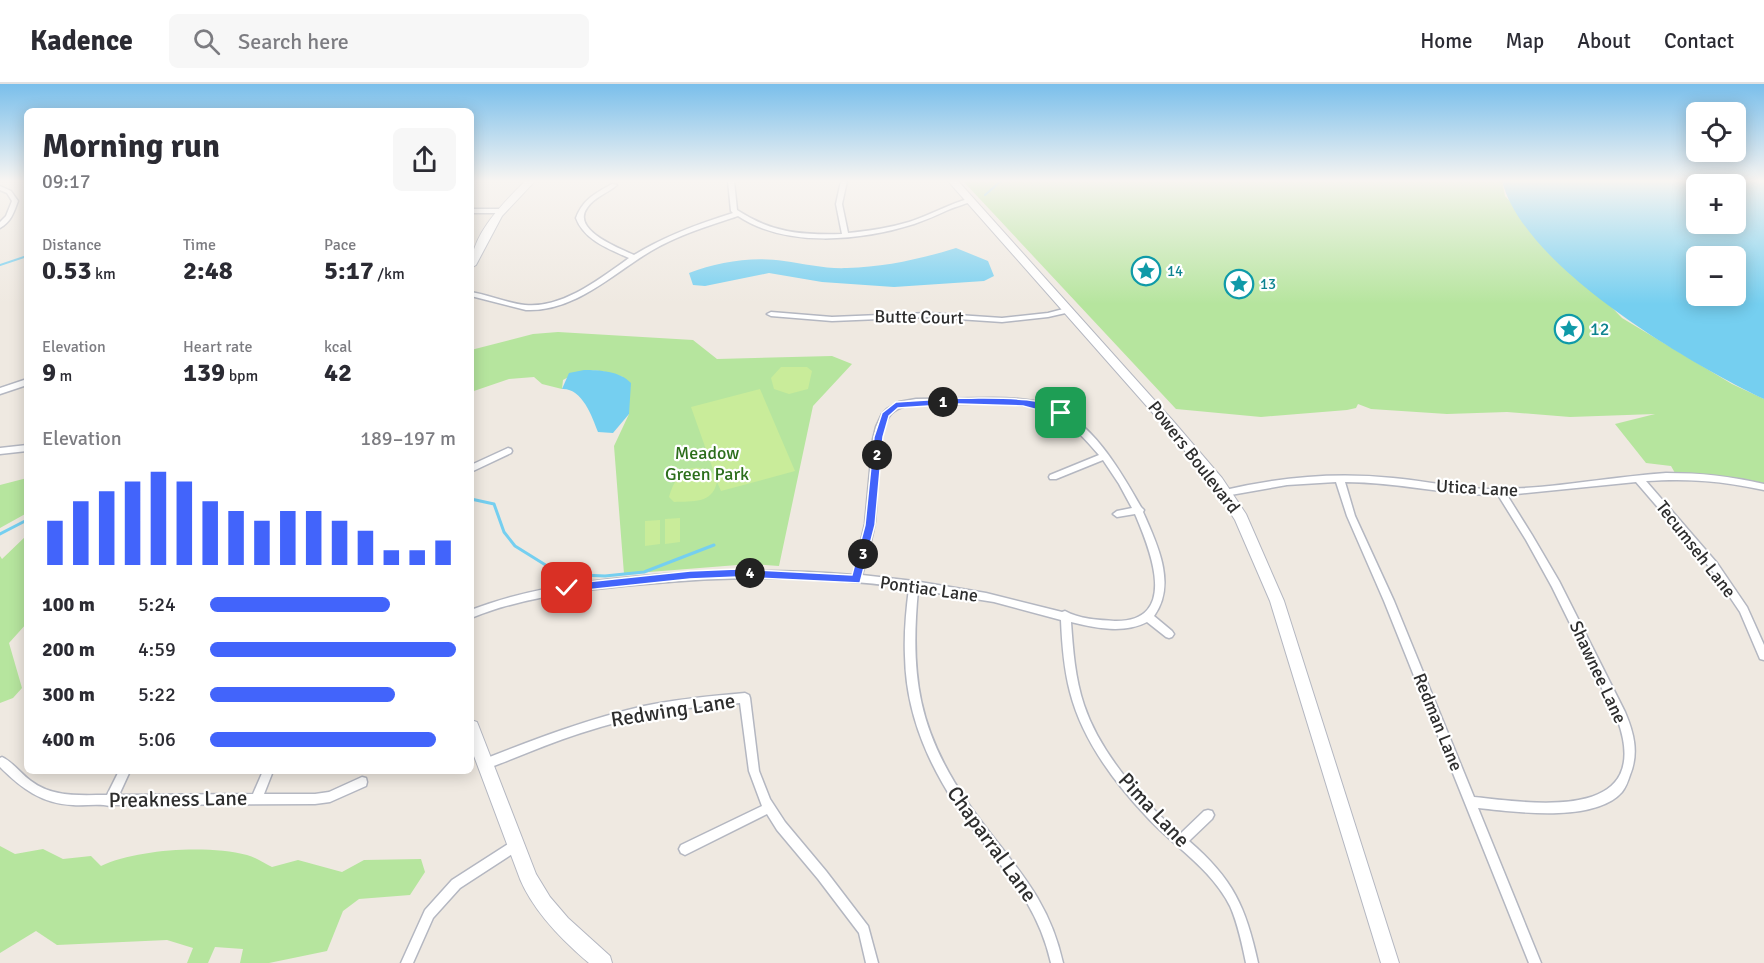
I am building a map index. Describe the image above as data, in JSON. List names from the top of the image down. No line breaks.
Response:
{"streets":{"main road":["Powers Boulevard"],"street":["Butte Court","Utica Lane","Tecumseh Lane","Pontiac Lane","Shawnee Lane","Redwing Lane","Redman Lane","Preakness Lane","Pima Lane","Chaparral Lane"]},"crossings":[["Butte Court","Powers Boulevard"],["Powers Boulevard","Utica Lane"],["Utica Lane","Tecumseh Lane"],["Utica Lane","Shawnee Lane"],["Utica Lane","Redman Lane"],["Pontiac Lane","Pima Lane"],["Pontiac Lane","Chaparral Lane"],["Shawnee Lane","Redman Lane"]],"parks":["Meadow Green Park"],"places":{"place":["14","13","12"]},"page":{"header":"Kadence","search":"Search here","nav":["Home","Map","About","Contact"],"map_buttons":["+","−"],"heading":["Morning run","09:17"],"stats":[["Distance","0.53 km"],["Time","2:48"],["Pace","5:17 /km"],["Elevation","9 m"],["Heart rate","139 bpm"],["kcal","42"]],"pins":["1","2","3","4"],"chart":["Elevation","189–197 m"],"list":[{"name":"100 m","note":"5:24"},{"name":"200 m","note":"4:59"},{"name":"300 m","note":"5:22"},{"name":"400 m","note":"5:06"}]}}
